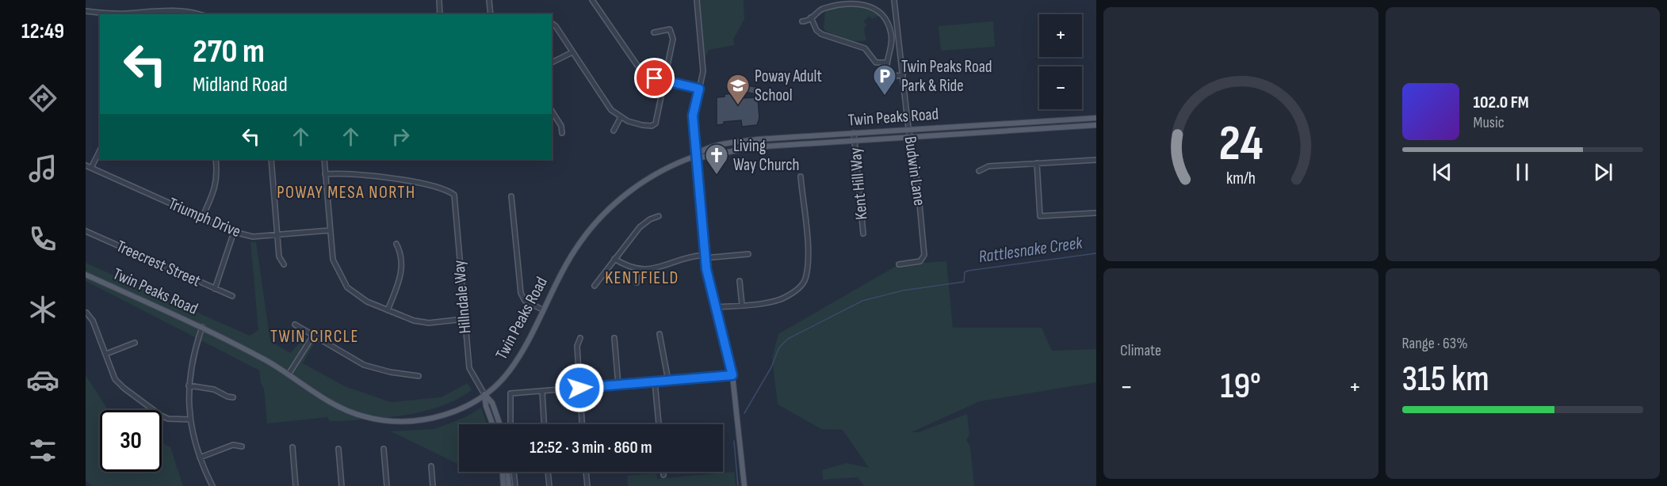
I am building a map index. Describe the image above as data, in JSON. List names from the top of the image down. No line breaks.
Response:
{"streets":{"main road":["Twin Peaks Road"],"street":["Budwin Lane","Kent Hill Way","Triumph Drive","Treecrest Street","Hillndale Way"]},"crossings":[["Twin Peaks Road","Budwin Lane"],["Twin Peaks Road","Kent Hill Way"],["Twin Peaks Road","Hillndale Way"]],"districts":["POWAY MESA NORTH","KENTFIELD","TWIN CIRCLE"],"water":["Rattlesnake Creek"],"places":{"parking":["Twin Peaks Road Park & Ride"],"school or university":["Poway Adult School"],"church":["Living Way Church"]},"page":{"tabs":"12:49","map_buttons":["+","−"],"turn":["270 m","Midland Road"],"song":["102.0 FM","Music"],"tile":["Climate",["Range · 63%","315 km"]],"heat":["−","19°","+"],"limit":"30","trip":"12:52 · 3 min · 860 m","gauge":["24","km/h"]}}
